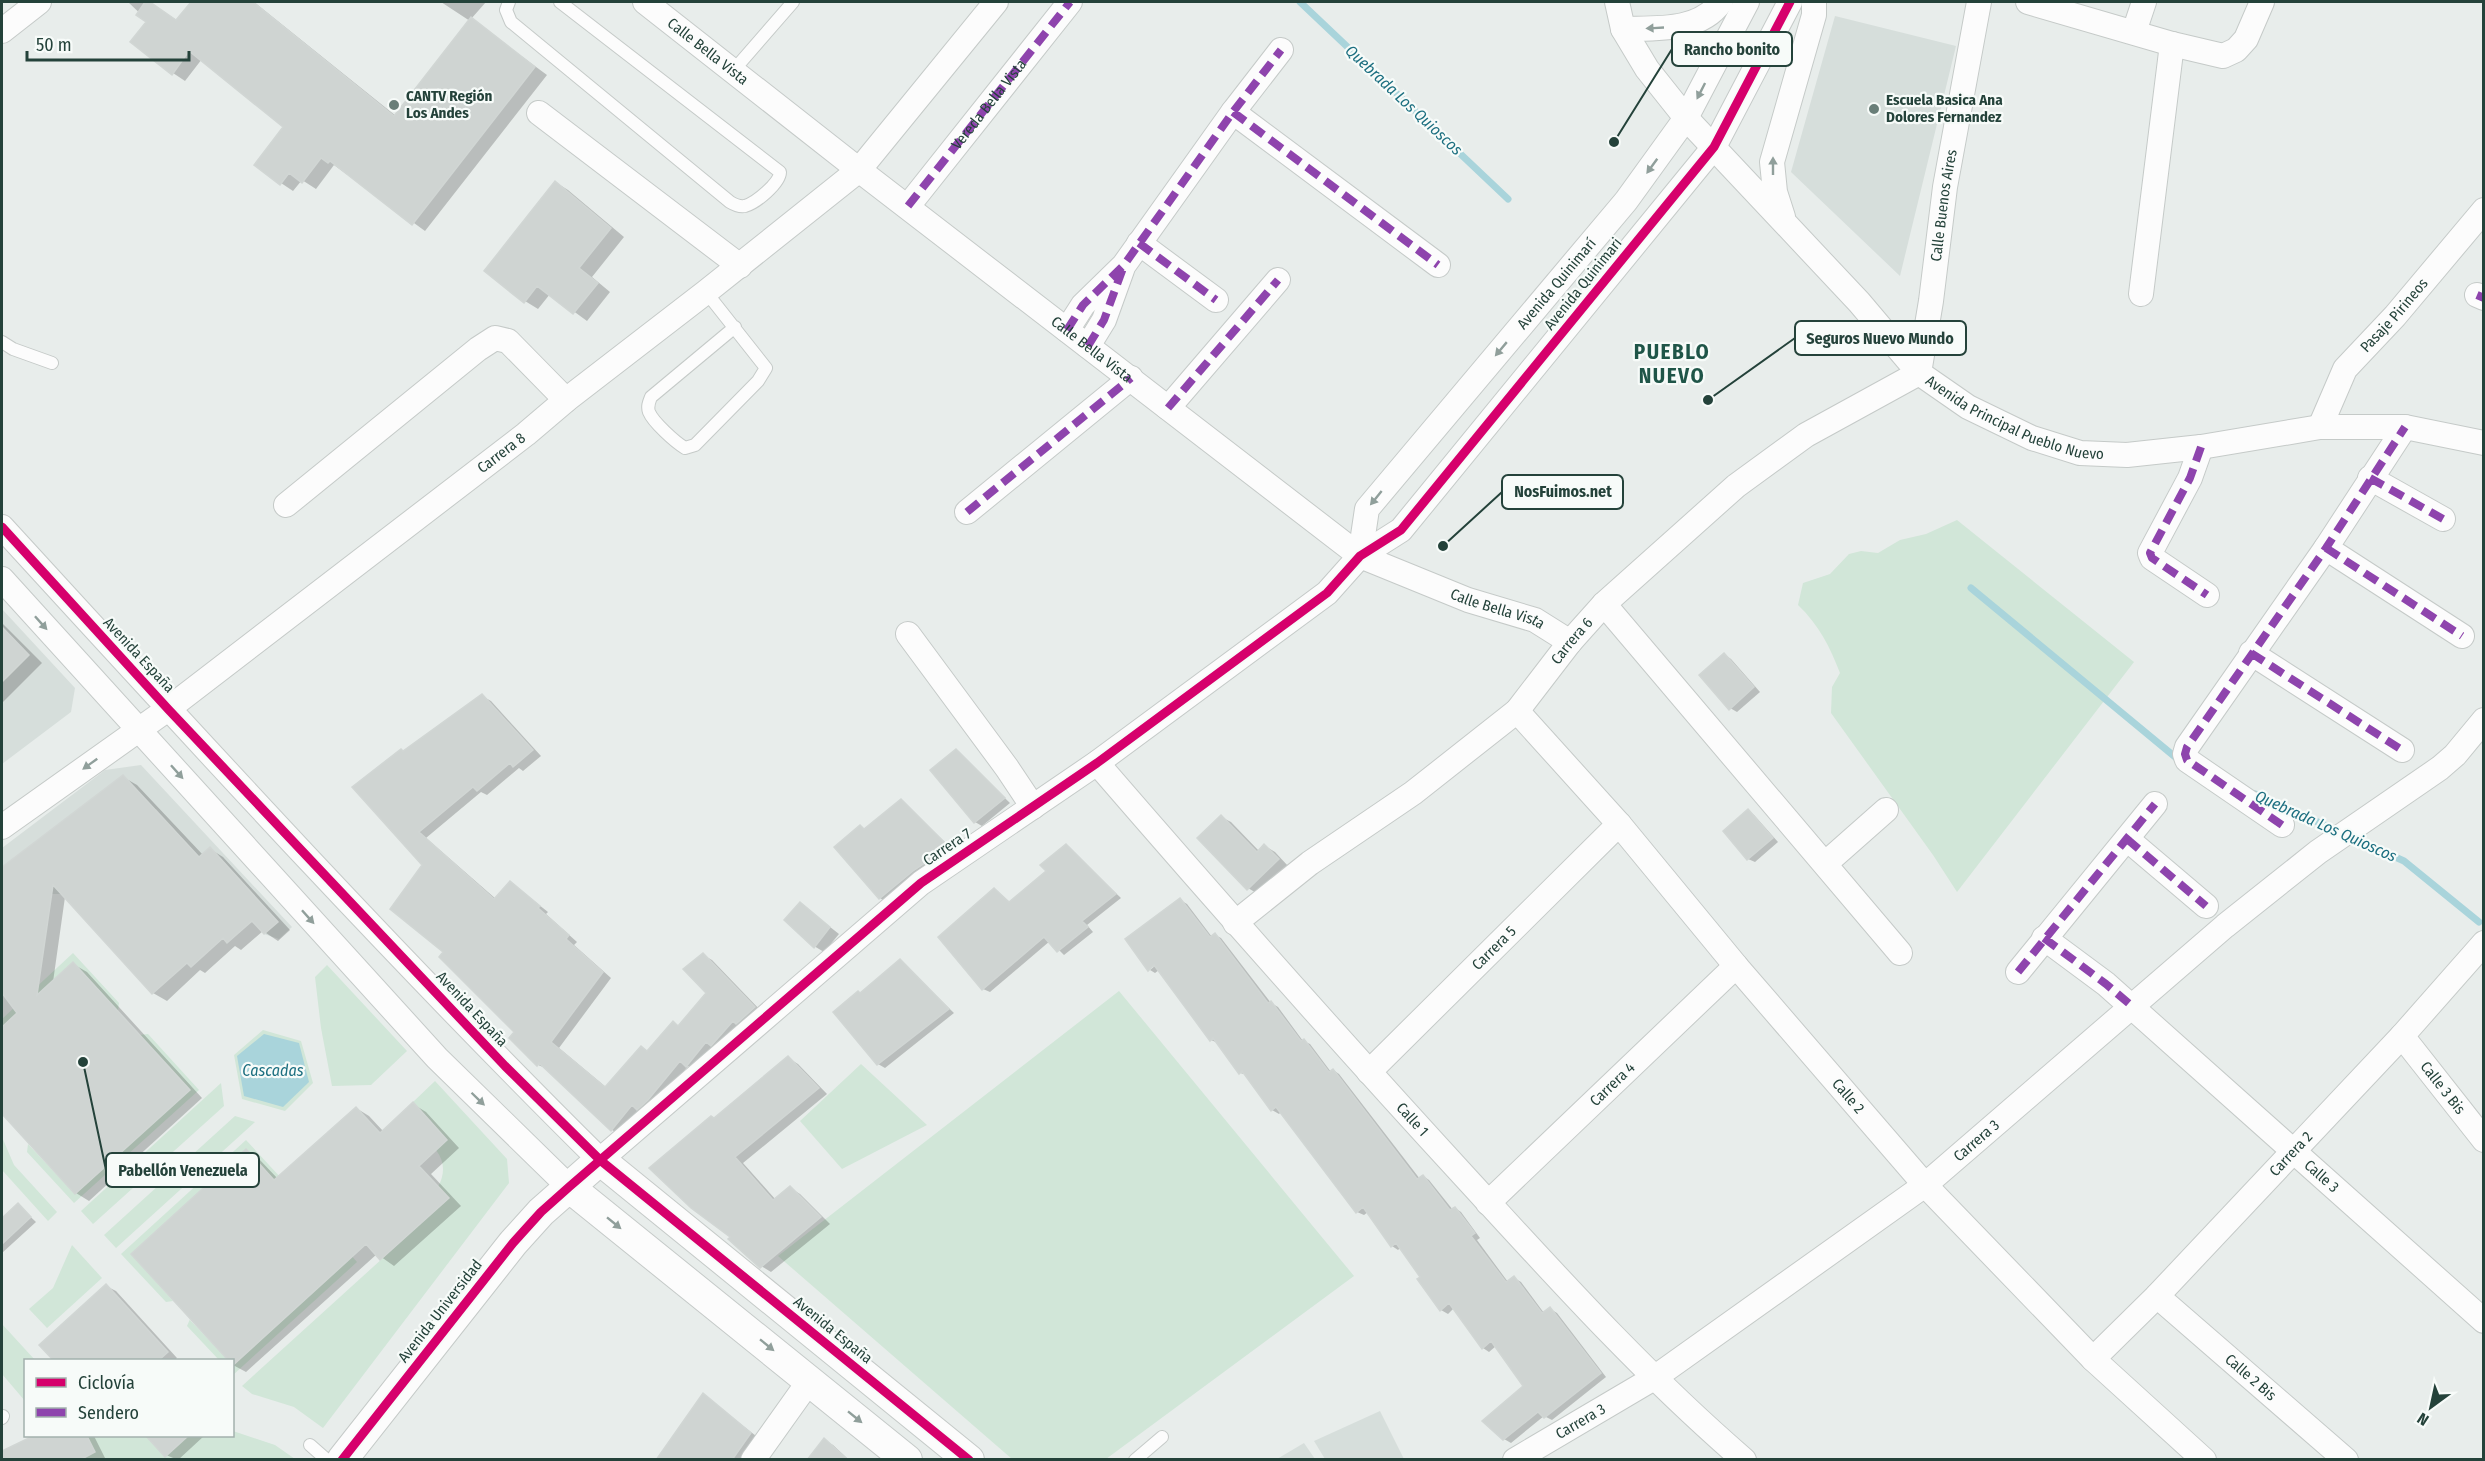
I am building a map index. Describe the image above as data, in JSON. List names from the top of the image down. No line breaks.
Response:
{"streets":{"street":["Calle Bella Vista","Vereda Bella Vista","Calle Buenos Aires","Avenida Quinimarí","Avenida Quinimari","Pasaje Pirineos","Avenida Principal Pueblo Nuevo","Carrera 8","Carrera 6","Avenida España","Carrera 7","Carrera 5","Carrera 4","Calle 3 Bis","Calle 2","Calle 1","Carrera 3","Carrera 2","Calle 3","Avenida Universidad","Calle 2 Bis"]},"crossings":[["Calle Bella Vista","Vereda Bella Vista"],["Calle Bella Vista","Avenida Quinimarí"],["Calle Bella Vista","Avenida Quinimari"],["Calle Bella Vista","Carrera 8"],["Calle Bella Vista","Carrera 6"],["Calle Bella Vista","Carrera 7"],["Calle Buenos Aires","Avenida Principal Pueblo Nuevo"],["Calle Buenos Aires","Carrera 6"],["Avenida Quinimarí","Avenida Quinimari"],["Avenida Quinimarí","Avenida Principal Pueblo Nuevo"],["Avenida Quinimarí","Carrera 7"],["Avenida Quinimari","Avenida Principal Pueblo Nuevo"],["Avenida Quinimari","Carrera 7"],["Pasaje Pirineos","Avenida Principal Pueblo Nuevo"],["Avenida Principal Pueblo Nuevo","Carrera 6"],["Carrera 8","Avenida España"],["Carrera 6","Calle 2"],["Carrera 6","Calle 1"],["Avenida España","Carrera 7"],["Carrera 7","Calle 1"],["Carrera 7","Avenida Universidad"],["Carrera 5","Calle 2"],["Carrera 5","Calle 1"],["Carrera 4","Calle 2"],["Carrera 4","Calle 1"],["Calle 3 Bis","Carrera 2"],["Calle 2","Carrera 3"],["Calle 2","Carrera 2"],["Calle 1","Carrera 3"],["Carrera 3","Calle 3"],["Carrera 2","Calle 3"],["Carrera 2","Calle 2 Bis"]],"one_way":["Avenida Quinimarí"],"districts":["PUEBLO NUEVO"],"water":["Quebrada Los Quioscos","Cascadas"],"places":["CANTV Región Los Andes","Escuela Basica Ana Dolores Fernandez","Rancho bonito","Seguros Nuevo Mundo","NosFuimos.net","Pabellón Venezuela"],"legend":["Ciclovía","Sendero"],"scale_bar":"50 m","north":"bottom left"}
